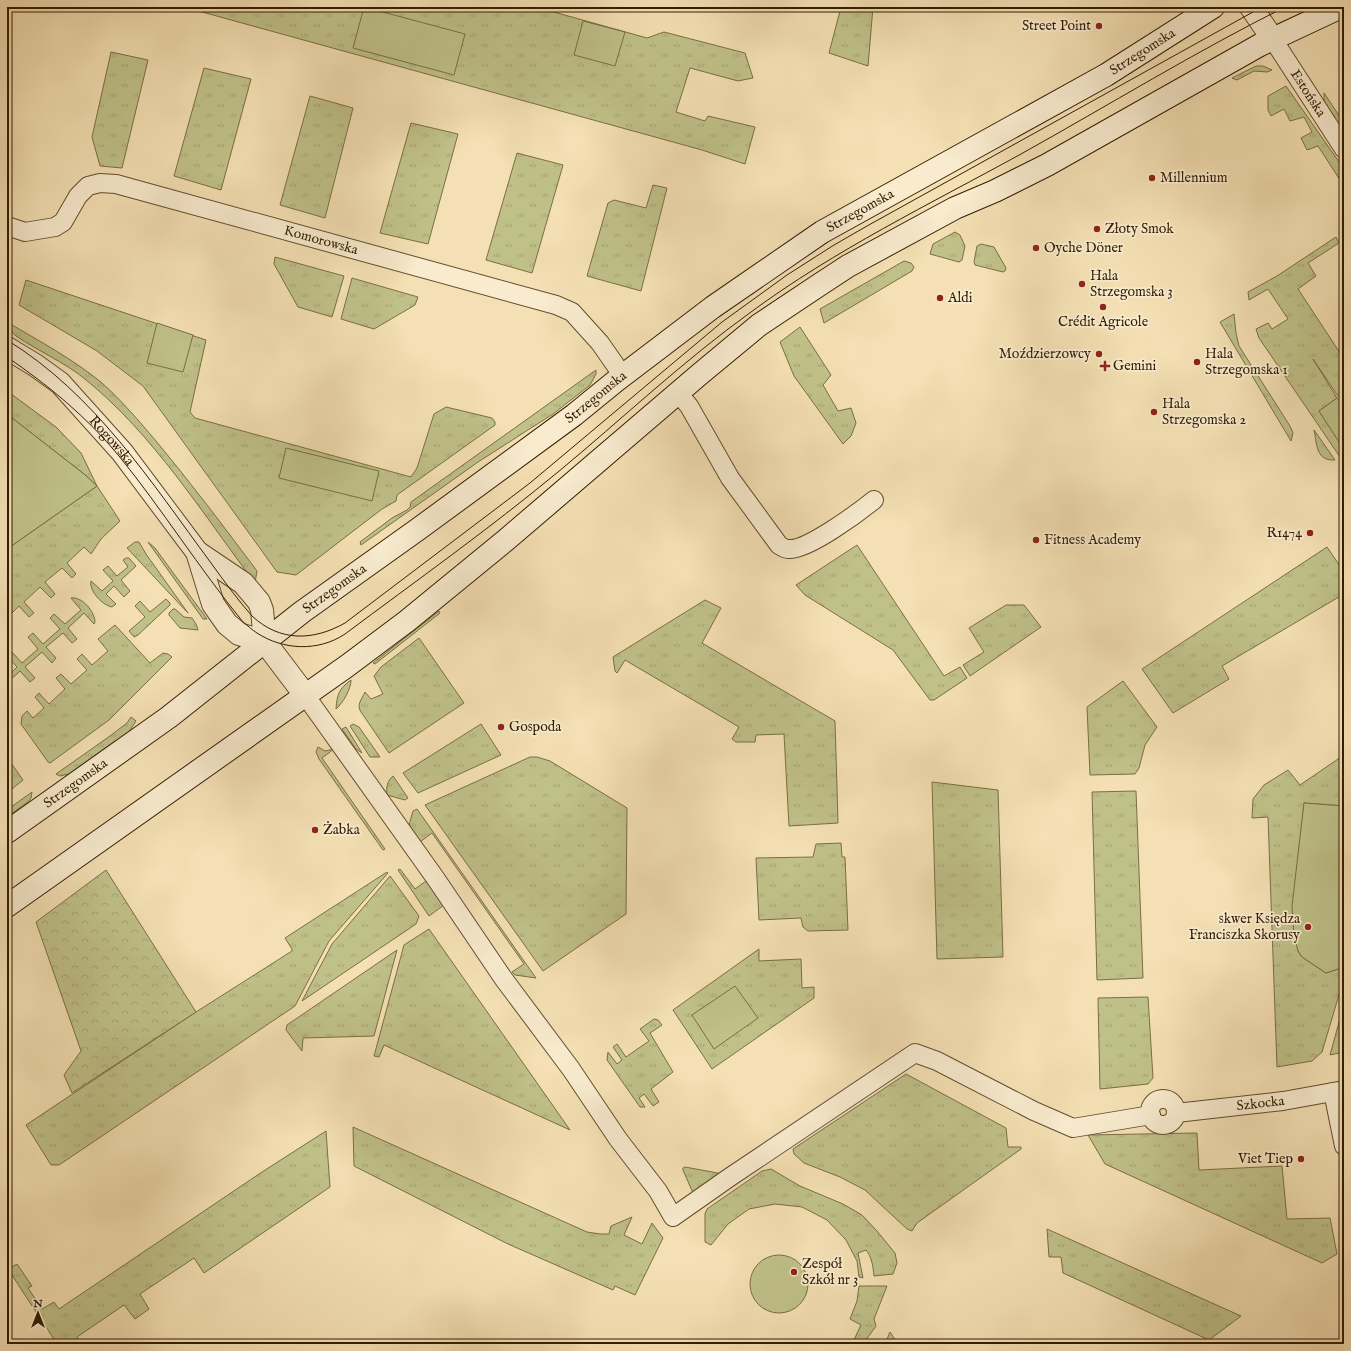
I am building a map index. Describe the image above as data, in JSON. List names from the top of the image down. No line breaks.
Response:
{"streets":{"main road":["Strzegomska","Rogowska"],"street":["Estońska","Komorowska","Szkocka"]},"crossings":[["Strzegomska","Komorowska"],["Strzegomska","Rogowska"]],"places":{"other":["Street Point","Millennium","Złoty Smok","Oyche Döner","Hala Strzegomska 3","Aldi","Crédit Agricole","Moździerzowcy","Hala Strzegomska 1","Hala Strzegomska 2","R1474","Fitness Academy","Gospoda","Żabka","skwer Księdza Franciszka Skorusy","Viet Tiep","Zespół Szkół nr 3"],"health":["Gemini"]},"north":"top"}
